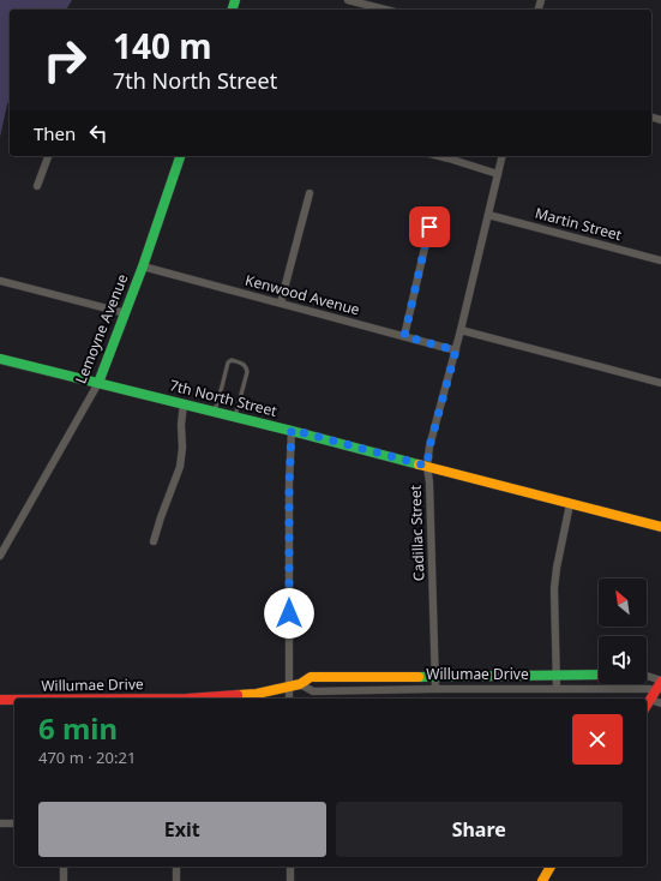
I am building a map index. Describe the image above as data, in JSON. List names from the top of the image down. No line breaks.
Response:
{"streets":{"street":["Martin Street","Kenwood Avenue","Lemoyne Avenue","7th North Street","Cadillac Street","Willumae Drive"]},"crossings":[["Martin Street","Cadillac Street"],["Kenwood Avenue","Lemoyne Avenue"],["Kenwood Avenue","Cadillac Street"],["Lemoyne Avenue","7th North Street"],["7th North Street","Cadillac Street"],["Cadillac Street","Willumae Drive"]],"north":"top left","page":{"turn":["140 m","7th North Street"],"then":"Then","heading":["6 min","470 m · 20:21"],"buttons":["Exit","Share"]}}
